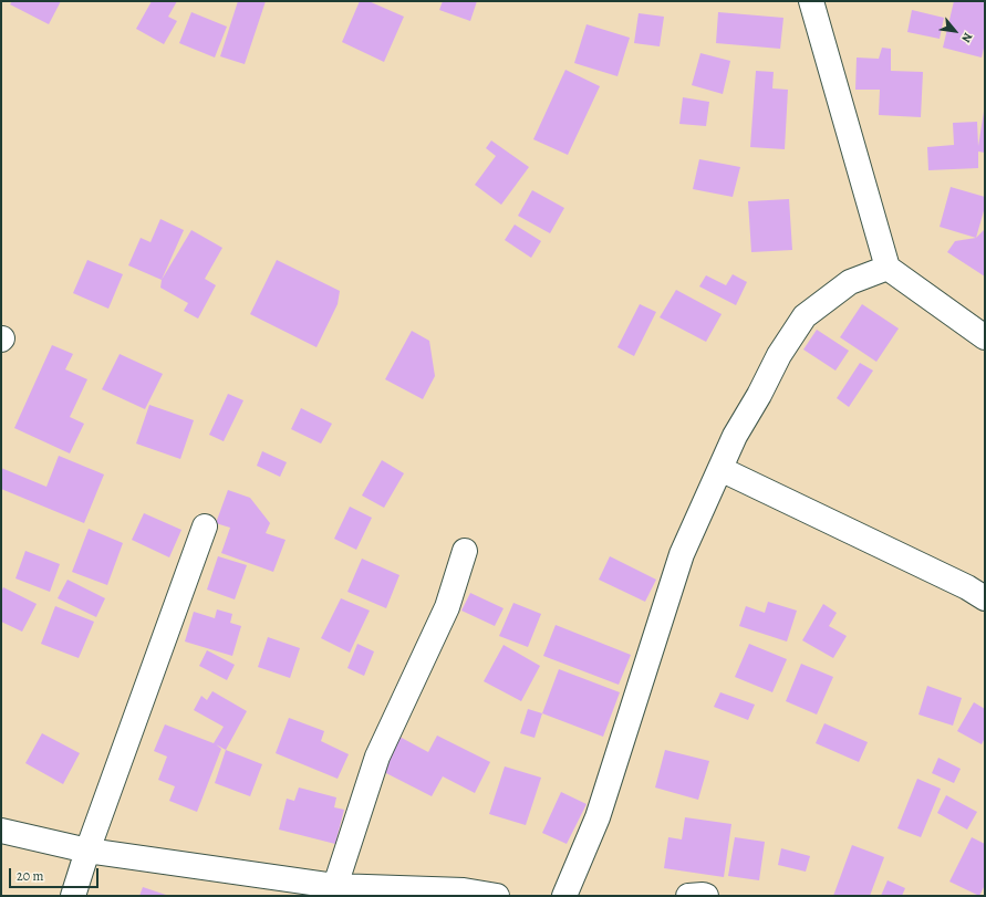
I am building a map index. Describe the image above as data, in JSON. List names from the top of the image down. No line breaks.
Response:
{"scale_bar":"20 m","north":"bottom right"}
